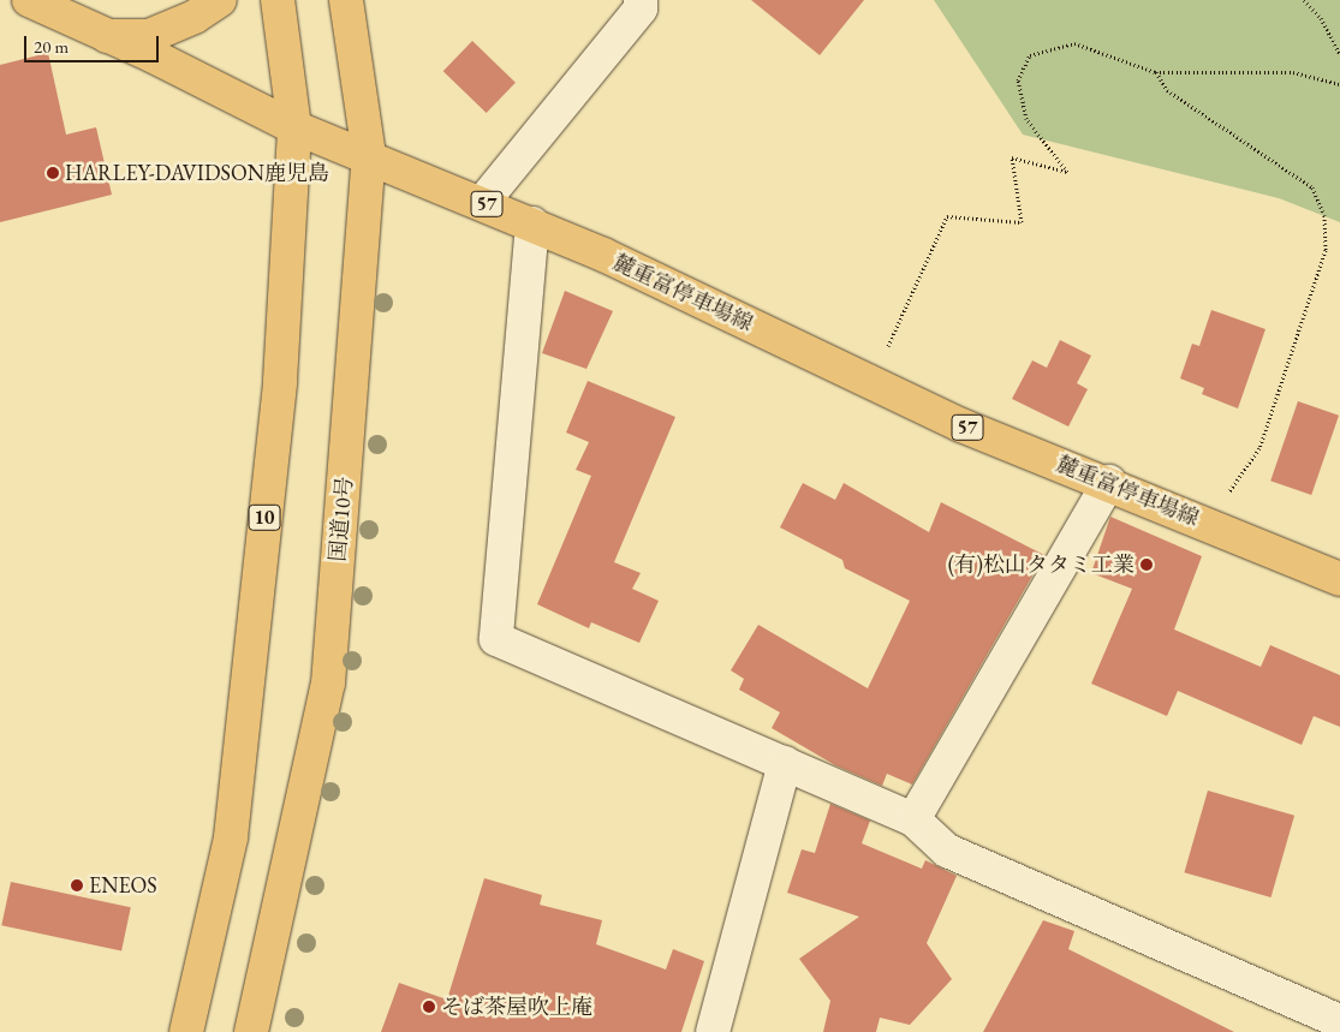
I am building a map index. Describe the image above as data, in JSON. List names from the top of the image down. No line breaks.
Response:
{"streets":{"main road":["57","麓重富停車場線","10","国道10号"]},"crossings":[["麓重富停車場線","10"],["麓重富停車場線","国道10号"]],"places":["HARLEY-DAVIDSON鹿児島","(有)松山タタミ工業","ENEOS","そば茶屋吹上庵"],"scale_bar":"20 m"}
